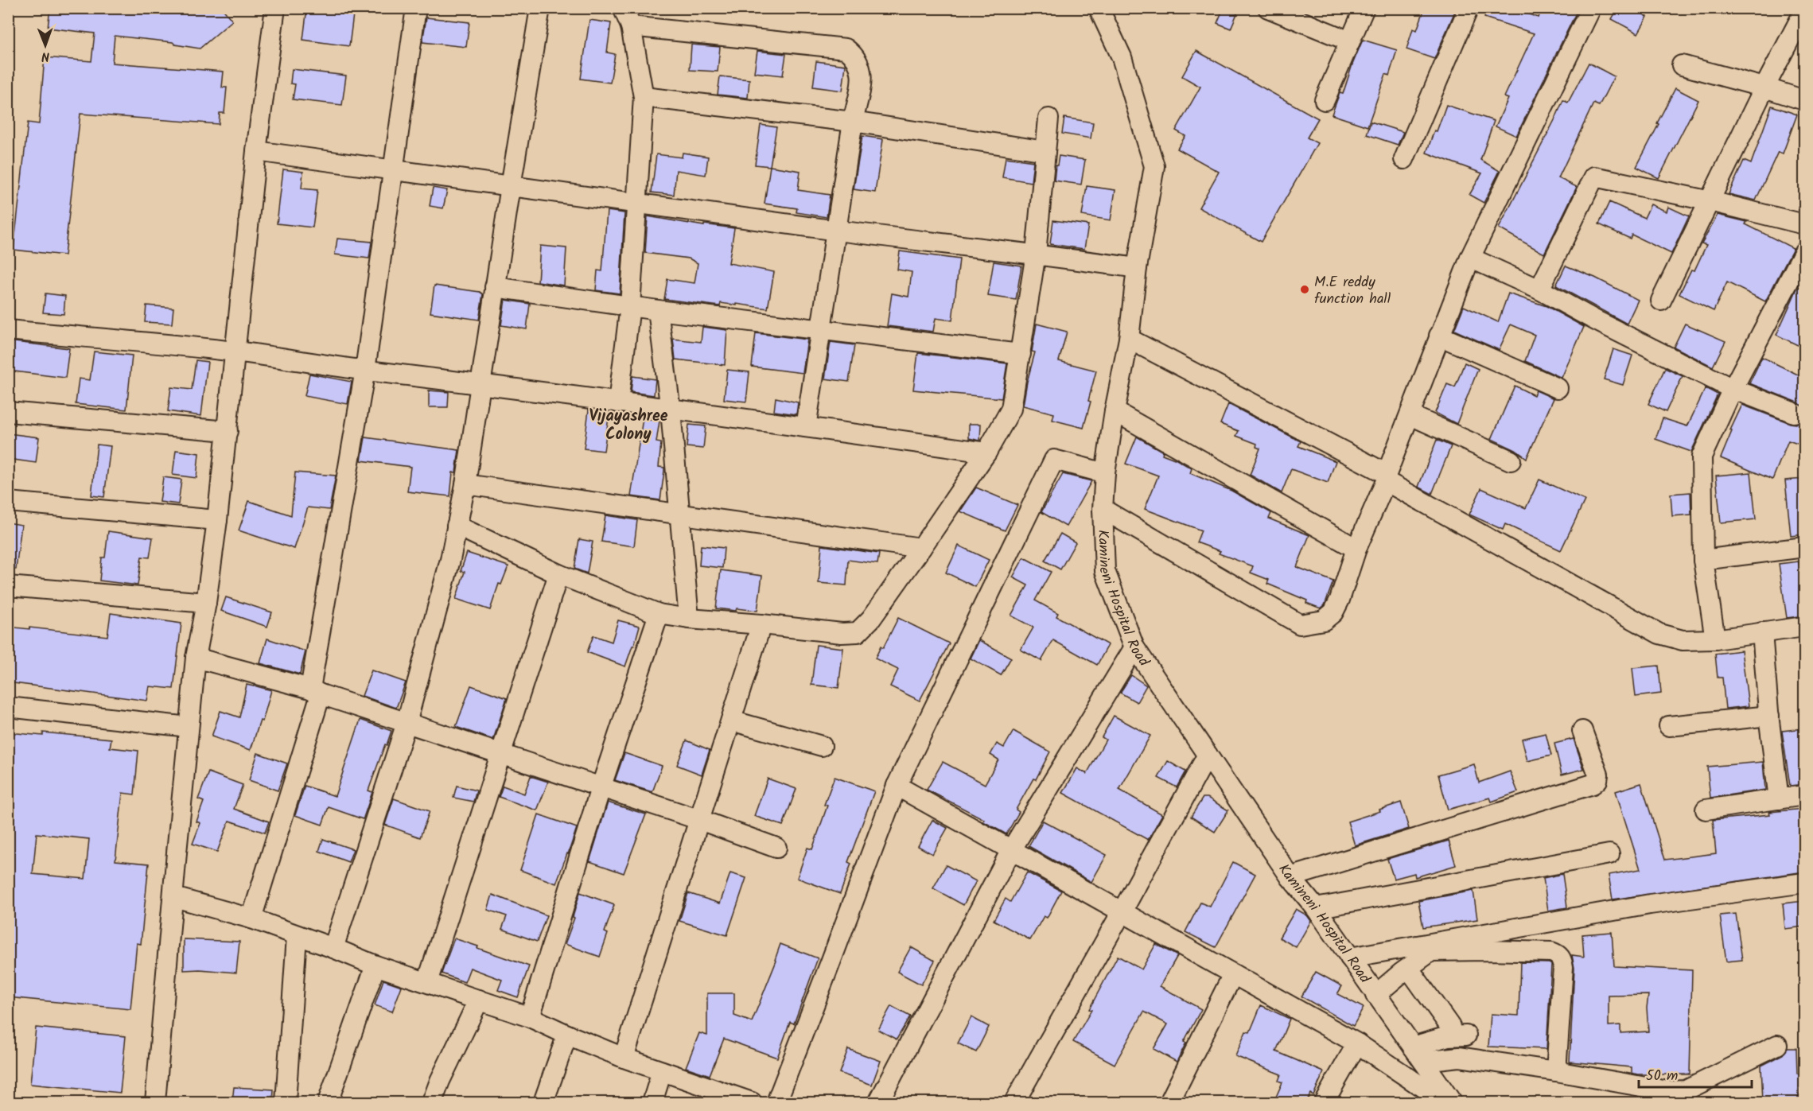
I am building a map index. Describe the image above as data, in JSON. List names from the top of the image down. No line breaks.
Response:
{"streets":{"street":["Kamineni Hospital Road"]},"districts":["Vijayashree Colony"],"places":["M.E reddy function hall"],"scale_bar":"50 m","north":"bottom"}
